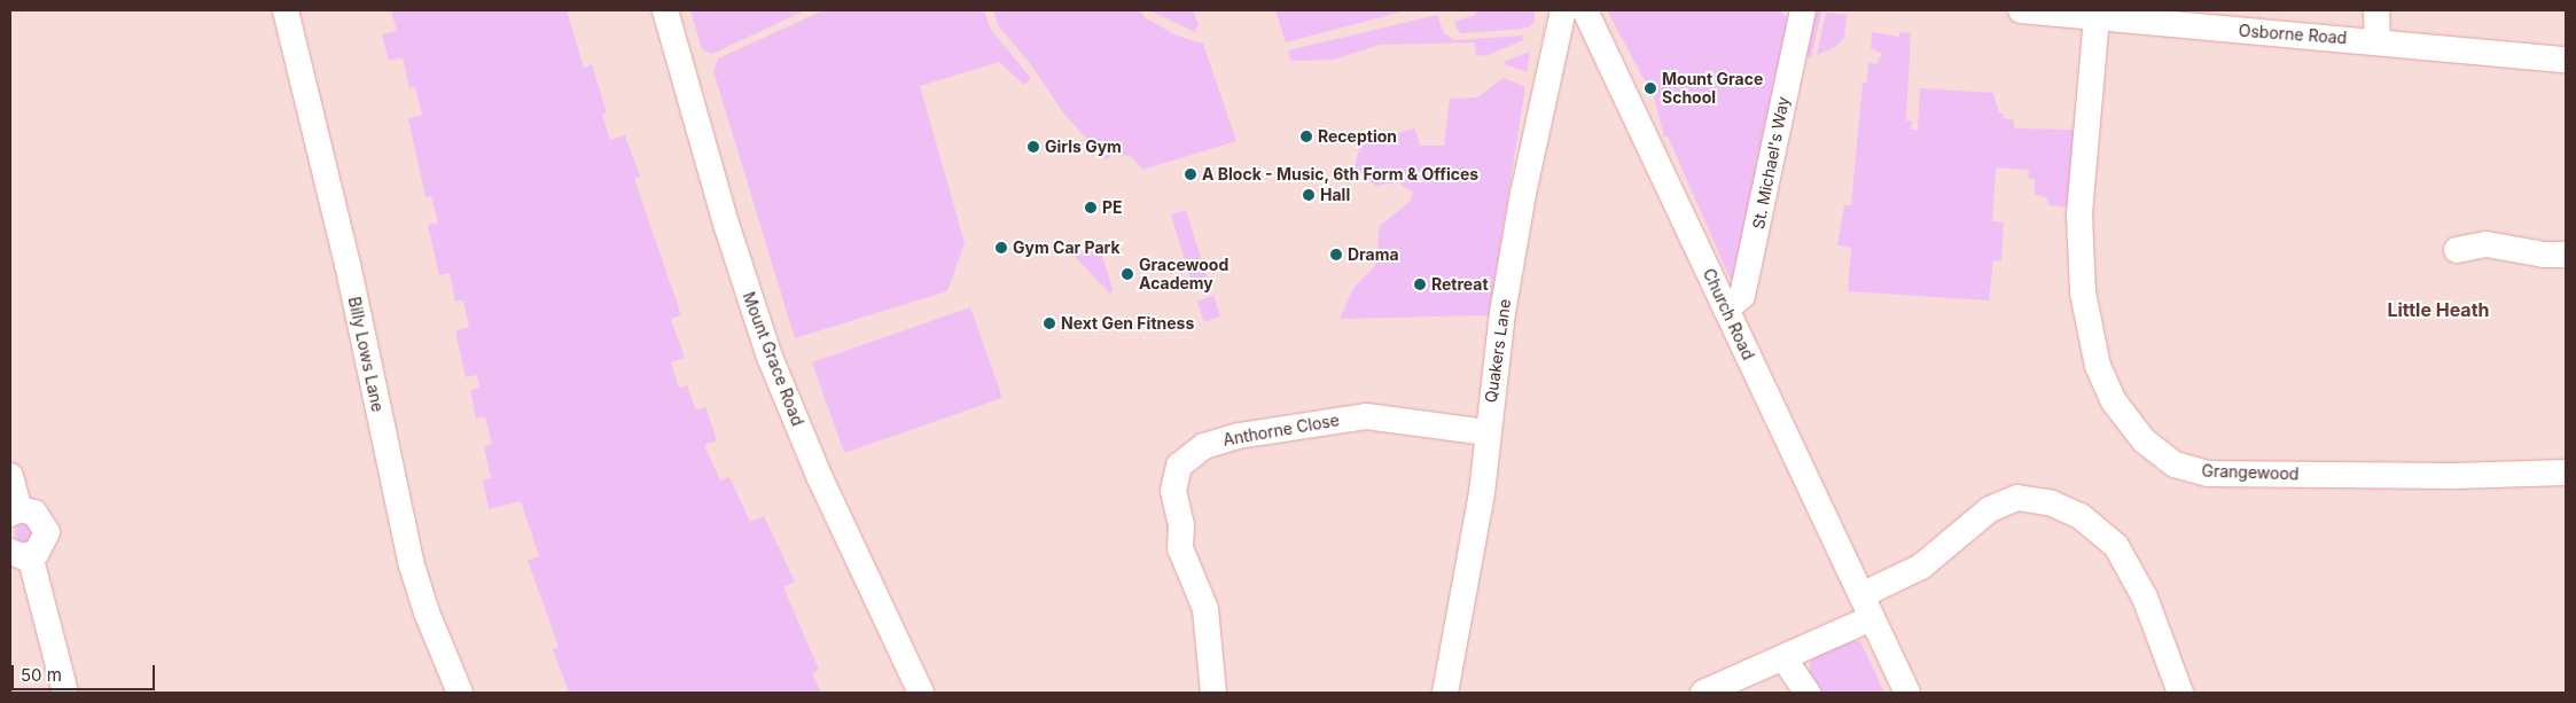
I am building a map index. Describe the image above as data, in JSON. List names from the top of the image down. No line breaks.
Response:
{"streets":{"street":["Osborne Road","St. Michael's Way","Church Road","Quakers Lane","Billy Lows Lane","Mount Grace Road","Anthorne Close","Grangewood"]},"crossings":[["Osborne Road","Grangewood"],["St. Michael's Way","Church Road"],["Quakers Lane","Anthorne Close"]],"districts":["Little Heath"],"places":["Mount Grace School","Reception","Girls Gym","A Block - Music, 6th Form & Offices","Hall","PE","Gym Car Park","Drama","Gracewood Academy","Retreat","Next Gen Fitness"],"scale_bar":"50 m"}
